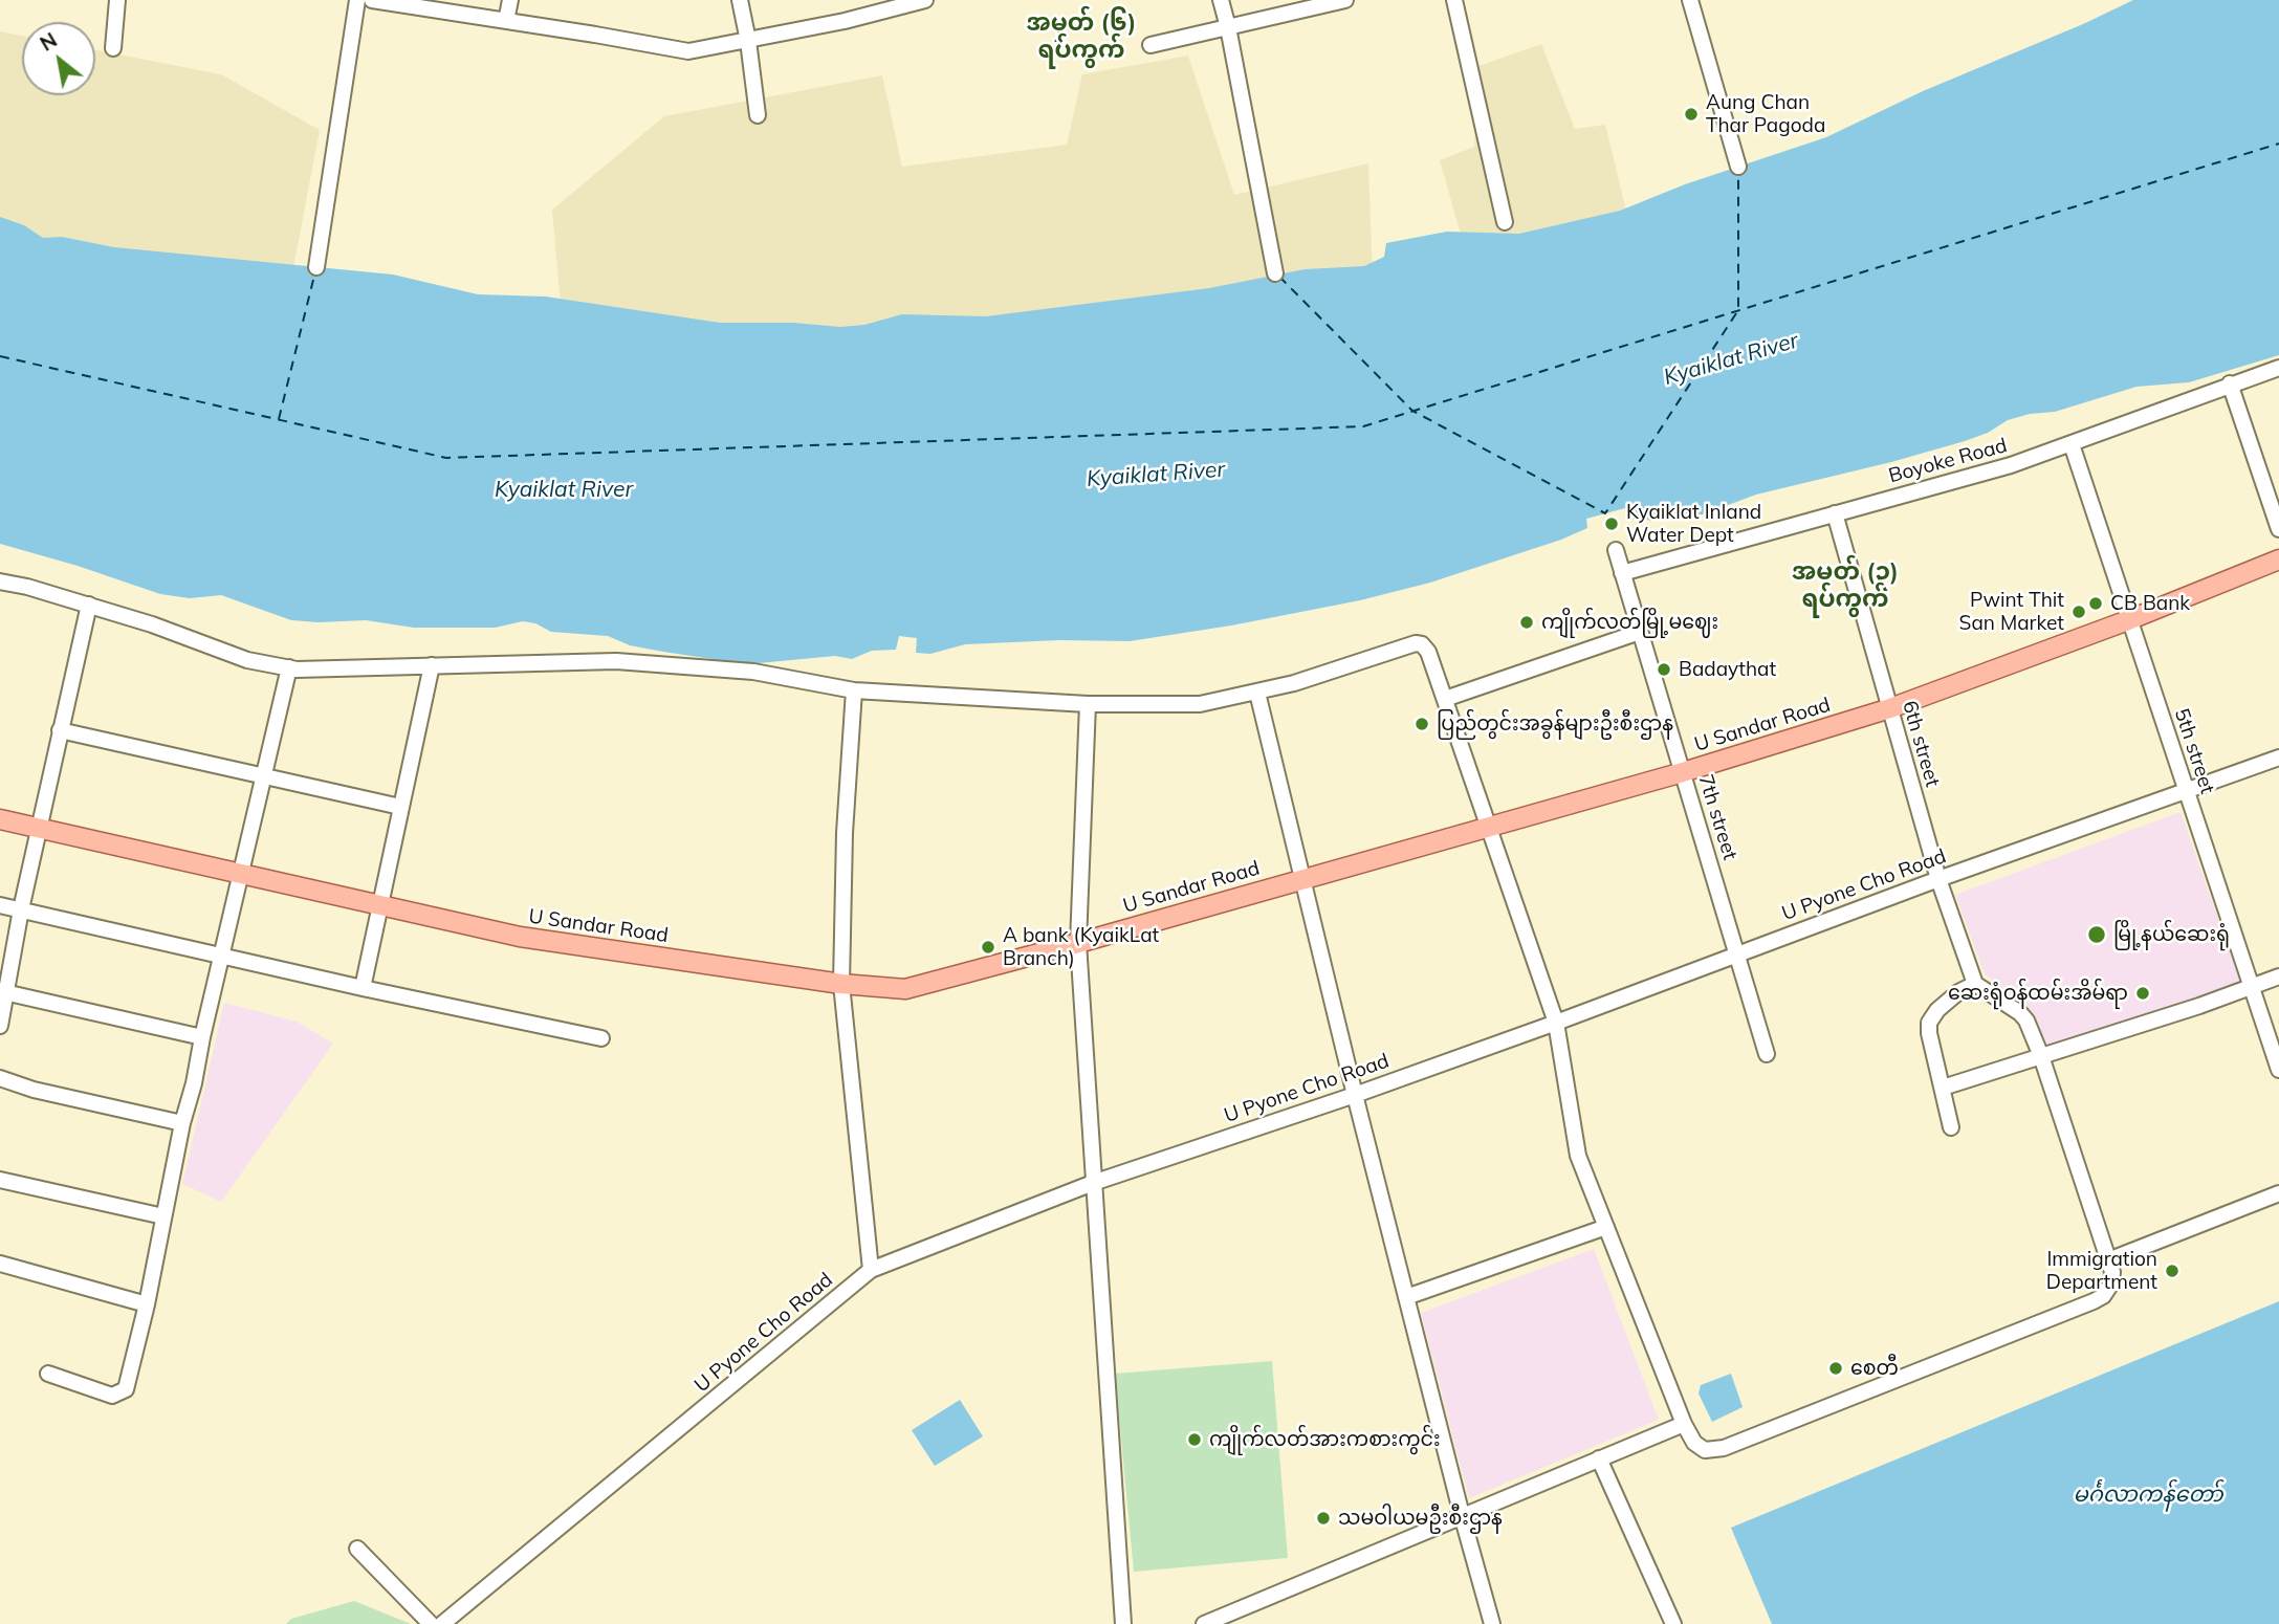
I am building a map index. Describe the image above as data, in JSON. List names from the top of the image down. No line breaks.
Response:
{"streets":{"main road":["U Sandar Road"],"street":["Boyoke Road","6th street","5th street","7th street","U Pyone Cho Road"]},"crossings":[["Boyoke Road","6th street"],["Boyoke Road","5th street"],["Boyoke Road","7th street"],["U Sandar Road","6th street"],["U Sandar Road","5th street"],["U Sandar Road","7th street"],["6th street","U Pyone Cho Road"],["5th street","U Pyone Cho Road"],["7th street","U Pyone Cho Road"]],"districts":["အမှတ် (၆) ရပ်ကွက်","အမှတ် (၃) ရပ်ကွက်"],"water":["Kyaiklat River","မင်္ဂလာကန်တော်"],"places":["Aung Chan Thar Pagoda","Kyaiklat Inland Water Dept","CB Bank","Pwint Thit San Market","ကျိုက်လတ်မြို့မဈေး","Badaythat","ပြည်တွင်းအခွန်များဦးစီးဌာန","မြို့နယ်ဆေးရုံ","A bank (KyaikLat Branch)","ဆေးရုံဝန်ထမ်းအိမ်ရာ","Immigration Department","စေတီ","ကျိုက်လတ်အားကစားကွင်း","သမဝါယမဦးစီးဌာန"],"north":"top left"}
